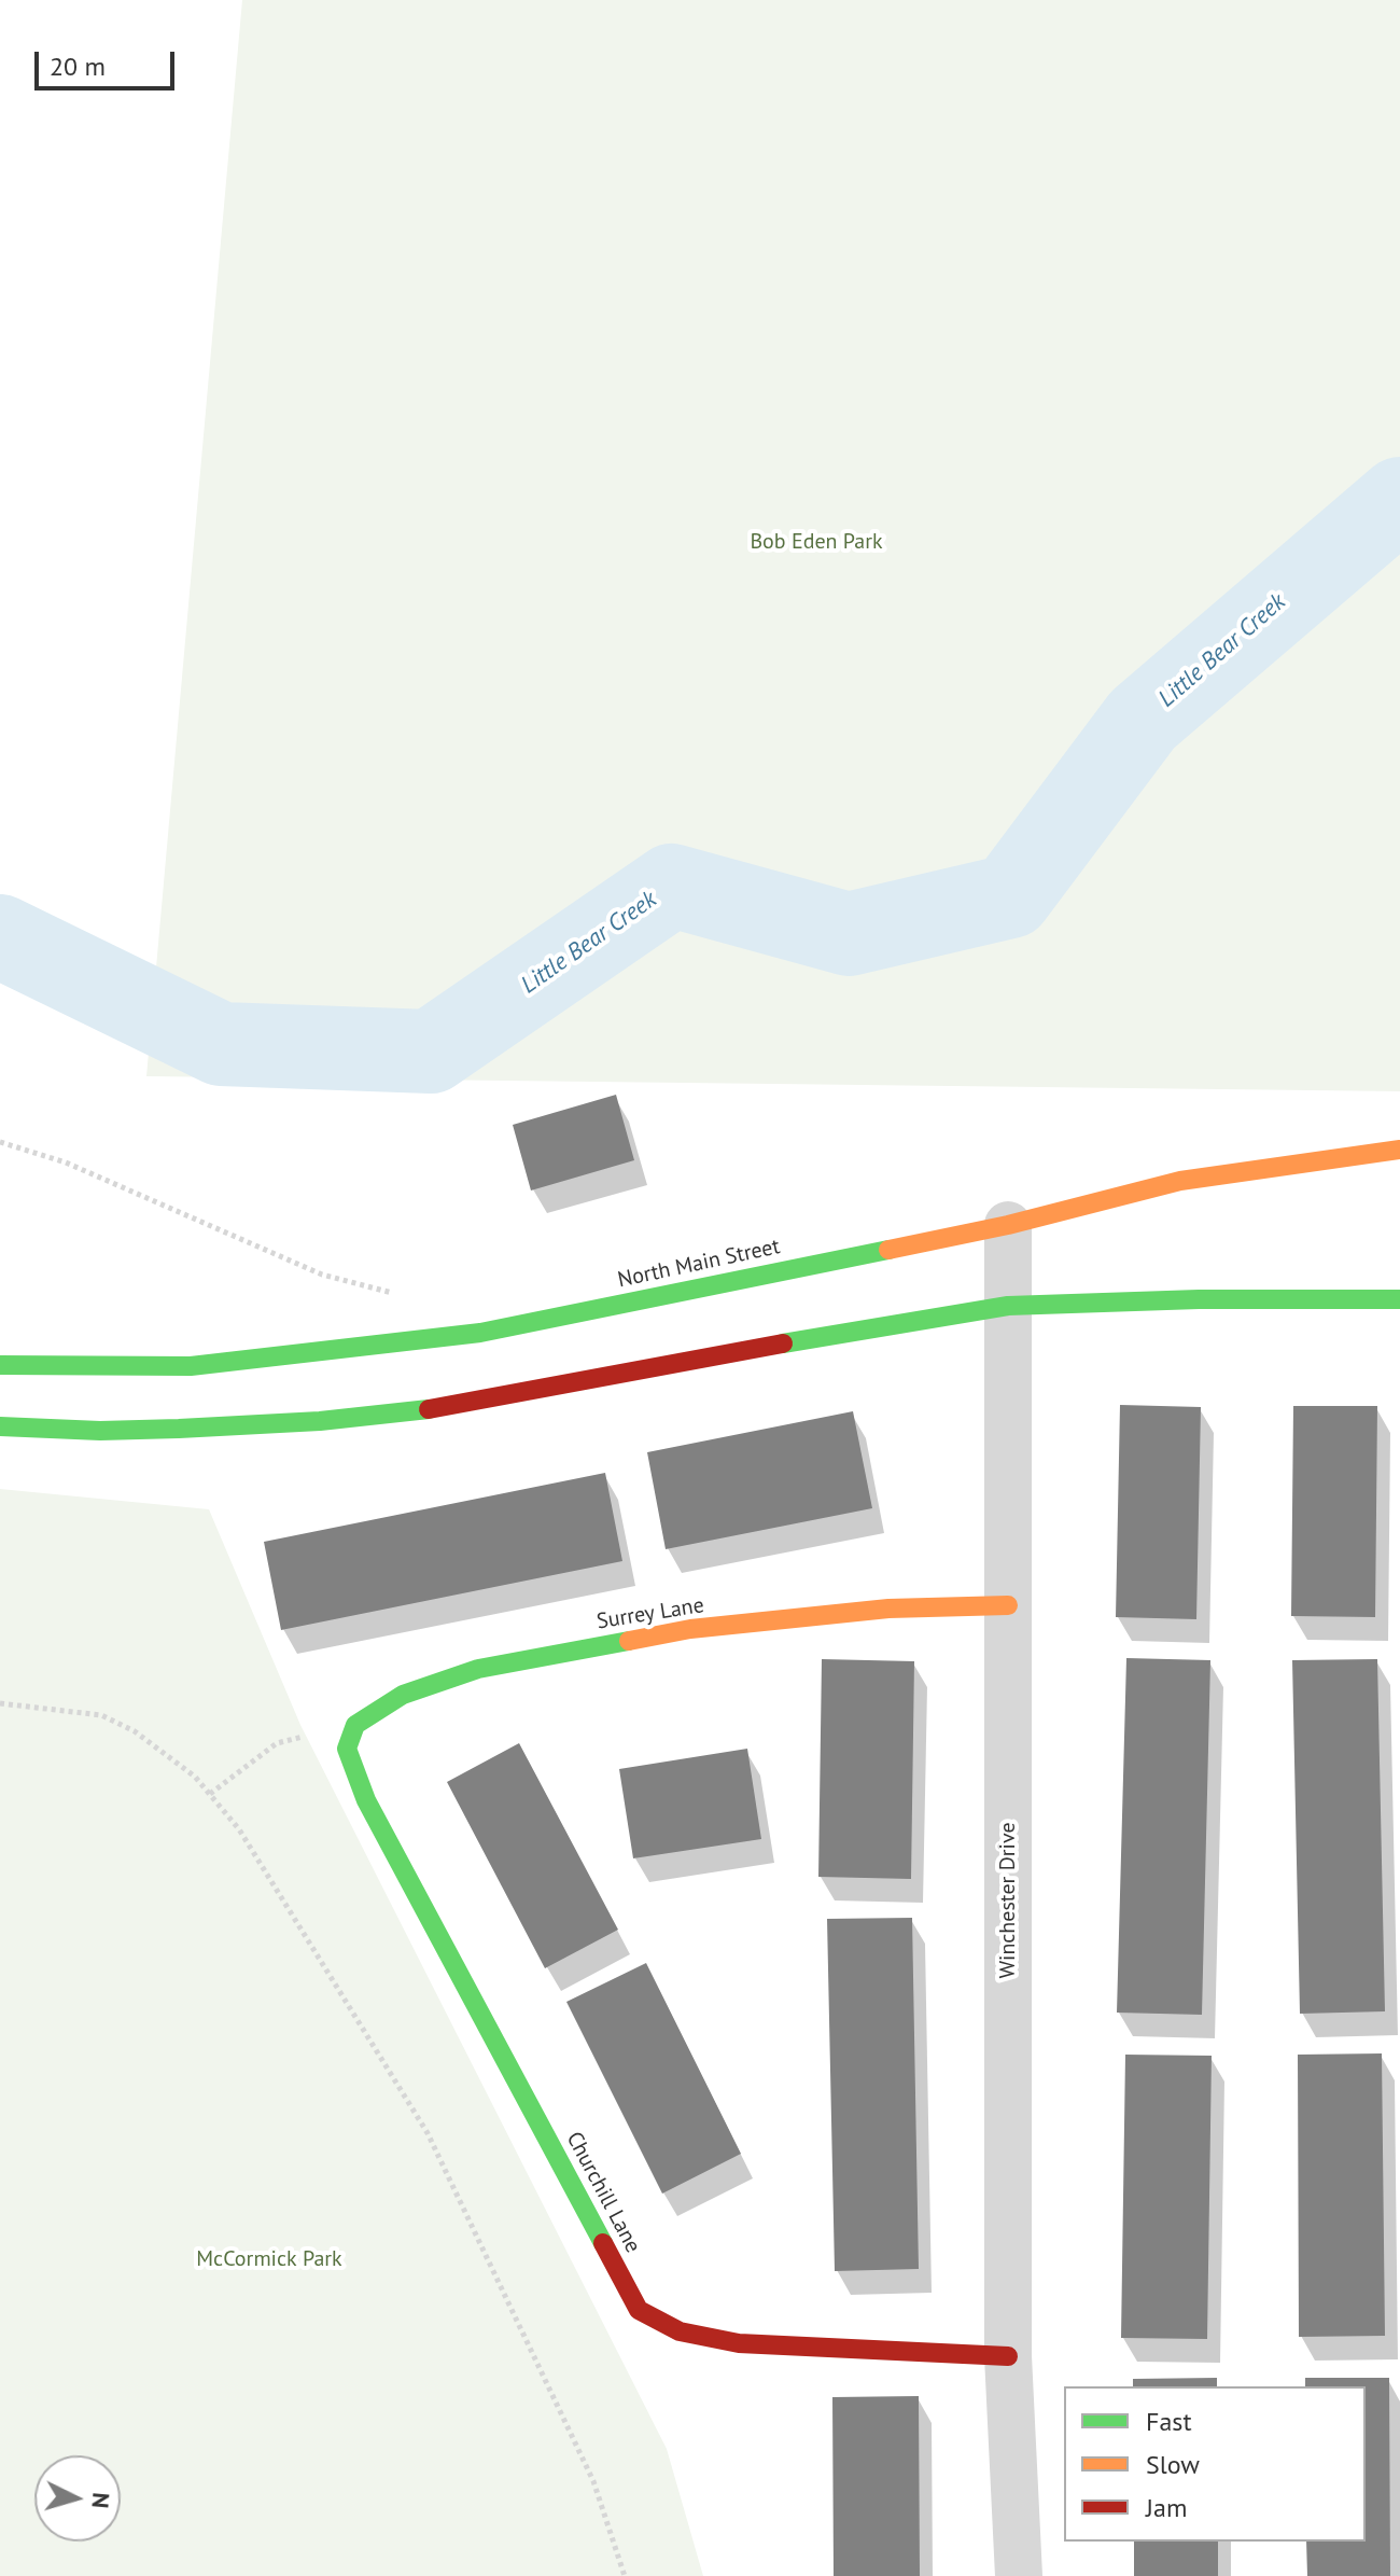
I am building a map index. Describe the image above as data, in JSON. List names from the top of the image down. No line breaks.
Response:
{"streets":{"main road":["North Main Street","Surrey Lane","Churchill Lane"],"street":["Winchester Drive"]},"crossings":[["North Main Street","Winchester Drive"],["Surrey Lane","Winchester Drive"],["Surrey Lane","Churchill Lane"],["Winchester Drive","Churchill Lane"]],"water":["Little Bear Creek"],"parks":["Bob Eden Park","McCormick Park"],"legend":["Fast","Slow","Jam"],"scale_bar":"20 m","north":"right"}
